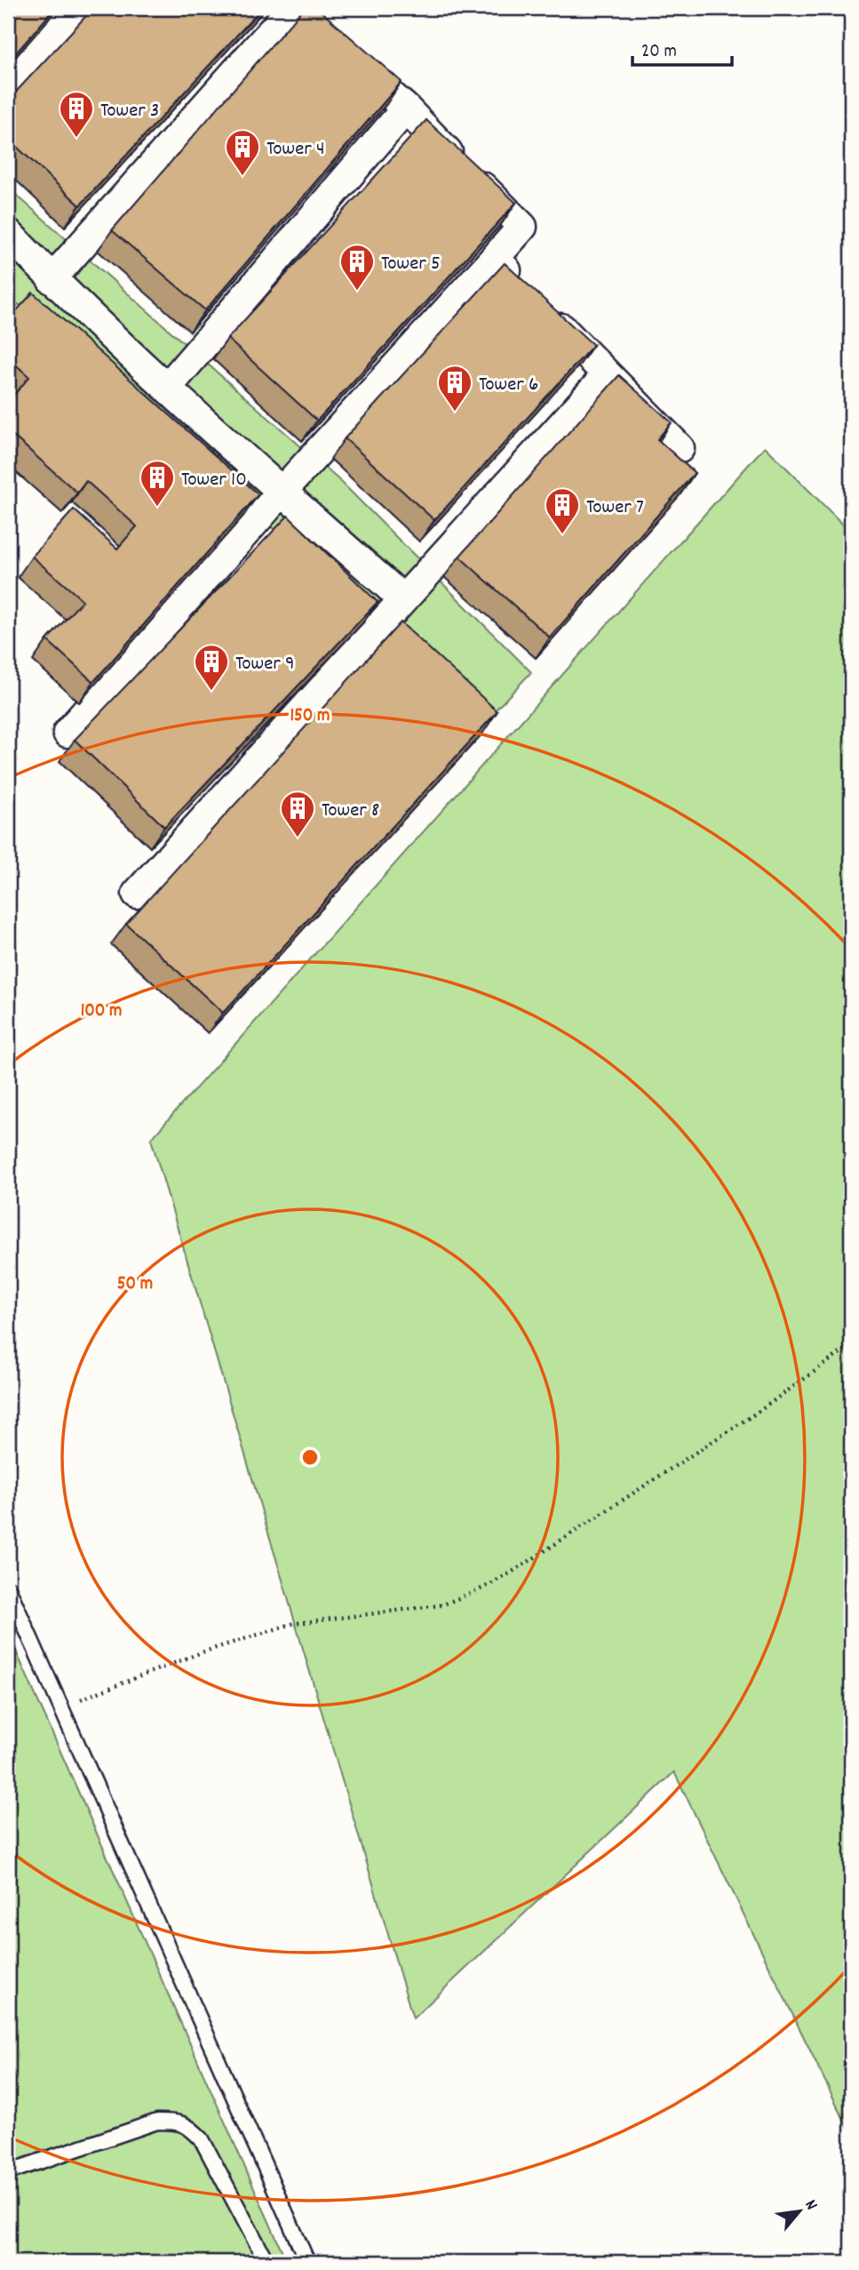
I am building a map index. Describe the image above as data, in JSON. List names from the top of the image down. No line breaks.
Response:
{"places":{"building":["Tower 3","Tower 4","Tower 5","Tower 6","Tower 10","Tower 7","Tower 9","Tower 8"]},"scale_bar":"20 m","north":"top right","rings":["150 m","100 m","50 m"]}
